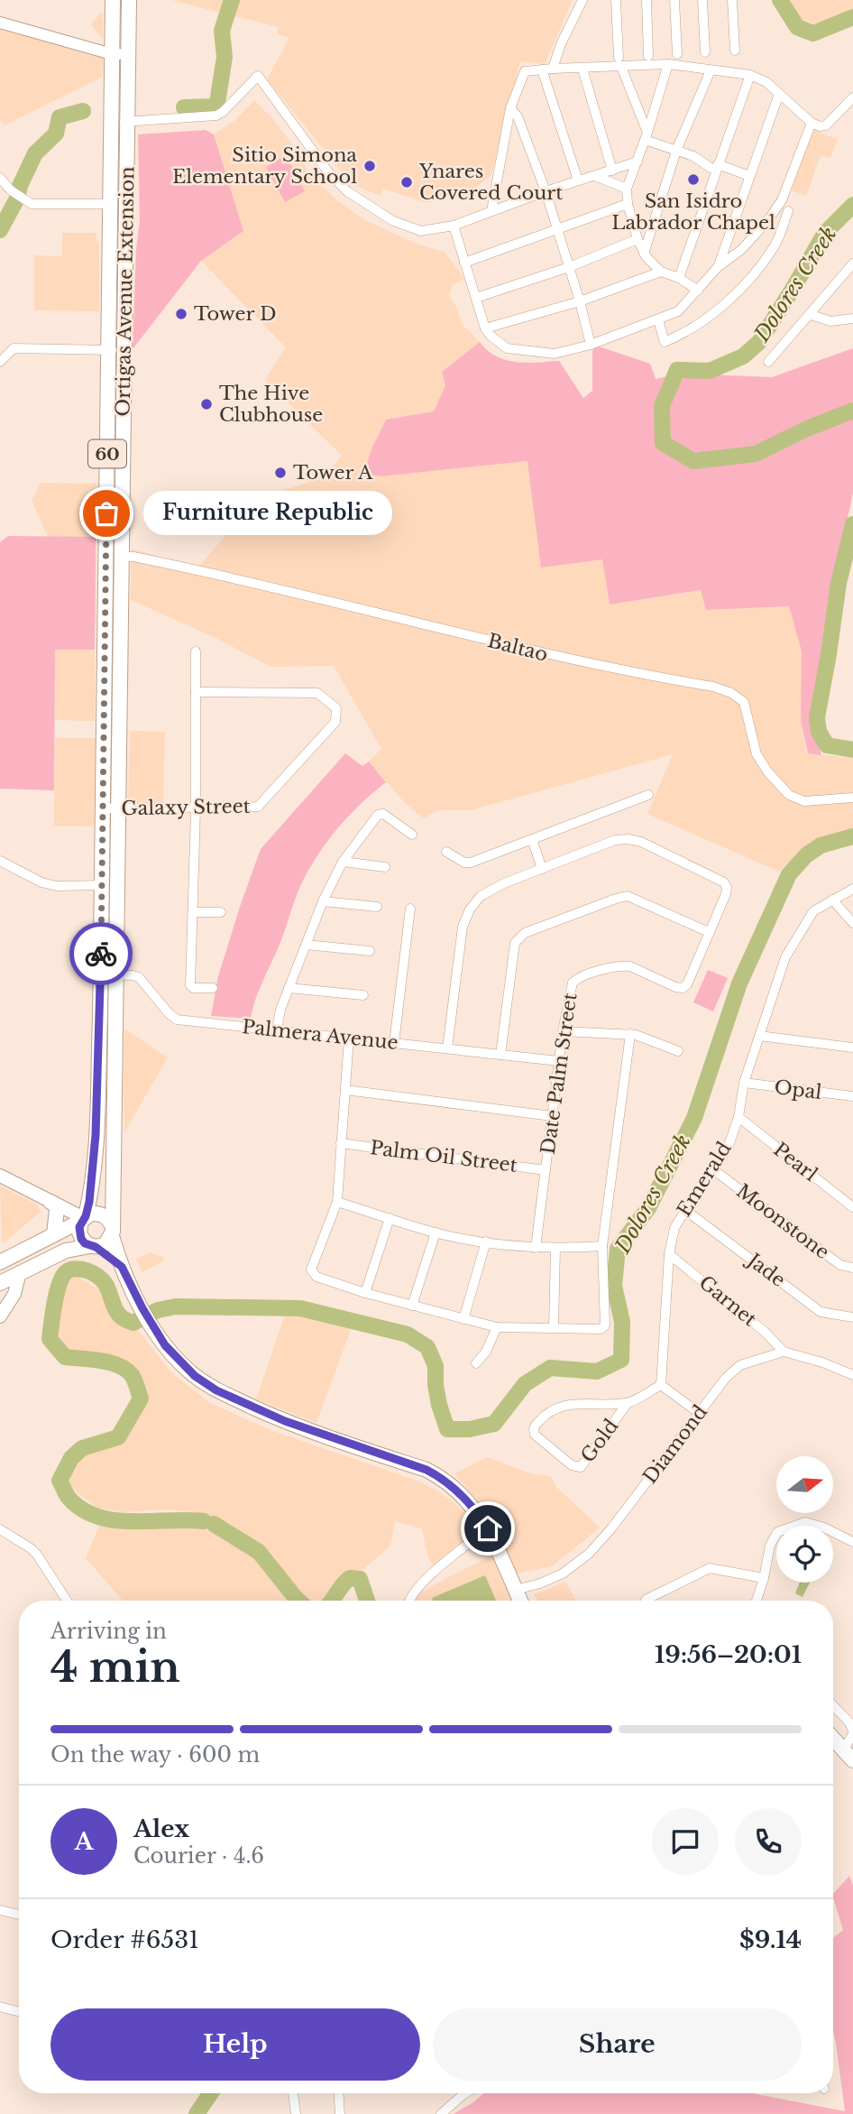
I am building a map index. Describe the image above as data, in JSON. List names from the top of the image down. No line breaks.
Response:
{"streets":{"main road":["Ortigas Avenue Extension","60"],"street":["Baltao","Galaxy Street","Palmera Avenue","Date Palm Street","Opal","Palm Oil Street","Pearl","Emerald","Moonstone","Jade","Garnet","Gold","Diamond"]},"crossings":[["Ortigas Avenue Extension","60"],["Ortigas Avenue Extension","Baltao"],["Ortigas Avenue Extension","Galaxy Street"],["Ortigas Avenue Extension","Palmera Avenue"],["60","Diamond"],["Palmera Avenue","Date Palm Street"],["Date Palm Street","Palm Oil Street"],["Opal","Emerald"],["Pearl","Emerald"],["Emerald","Moonstone"],["Emerald","Jade"],["Emerald","Garnet"],["Emerald","Gold"],["Garnet","Diamond"]],"water":["Dolores Creek"],"places":["Sitio Simona Elementary School","San Isidro Labrador Chapel","Ynares Covered Court","Tower D","The Hive Clubhouse","Tower A","Furniture Republic"],"north":"right","page":{"bubble":"Furniture Republic","heading":["4 min","Arriving in","19:56–20:01"],"panel":["Alex","Courier · 4.6","Order #6531","$9.14"],"bar":"On the way · 600 m","round":"A","buttons":["Help","Share"]}}
